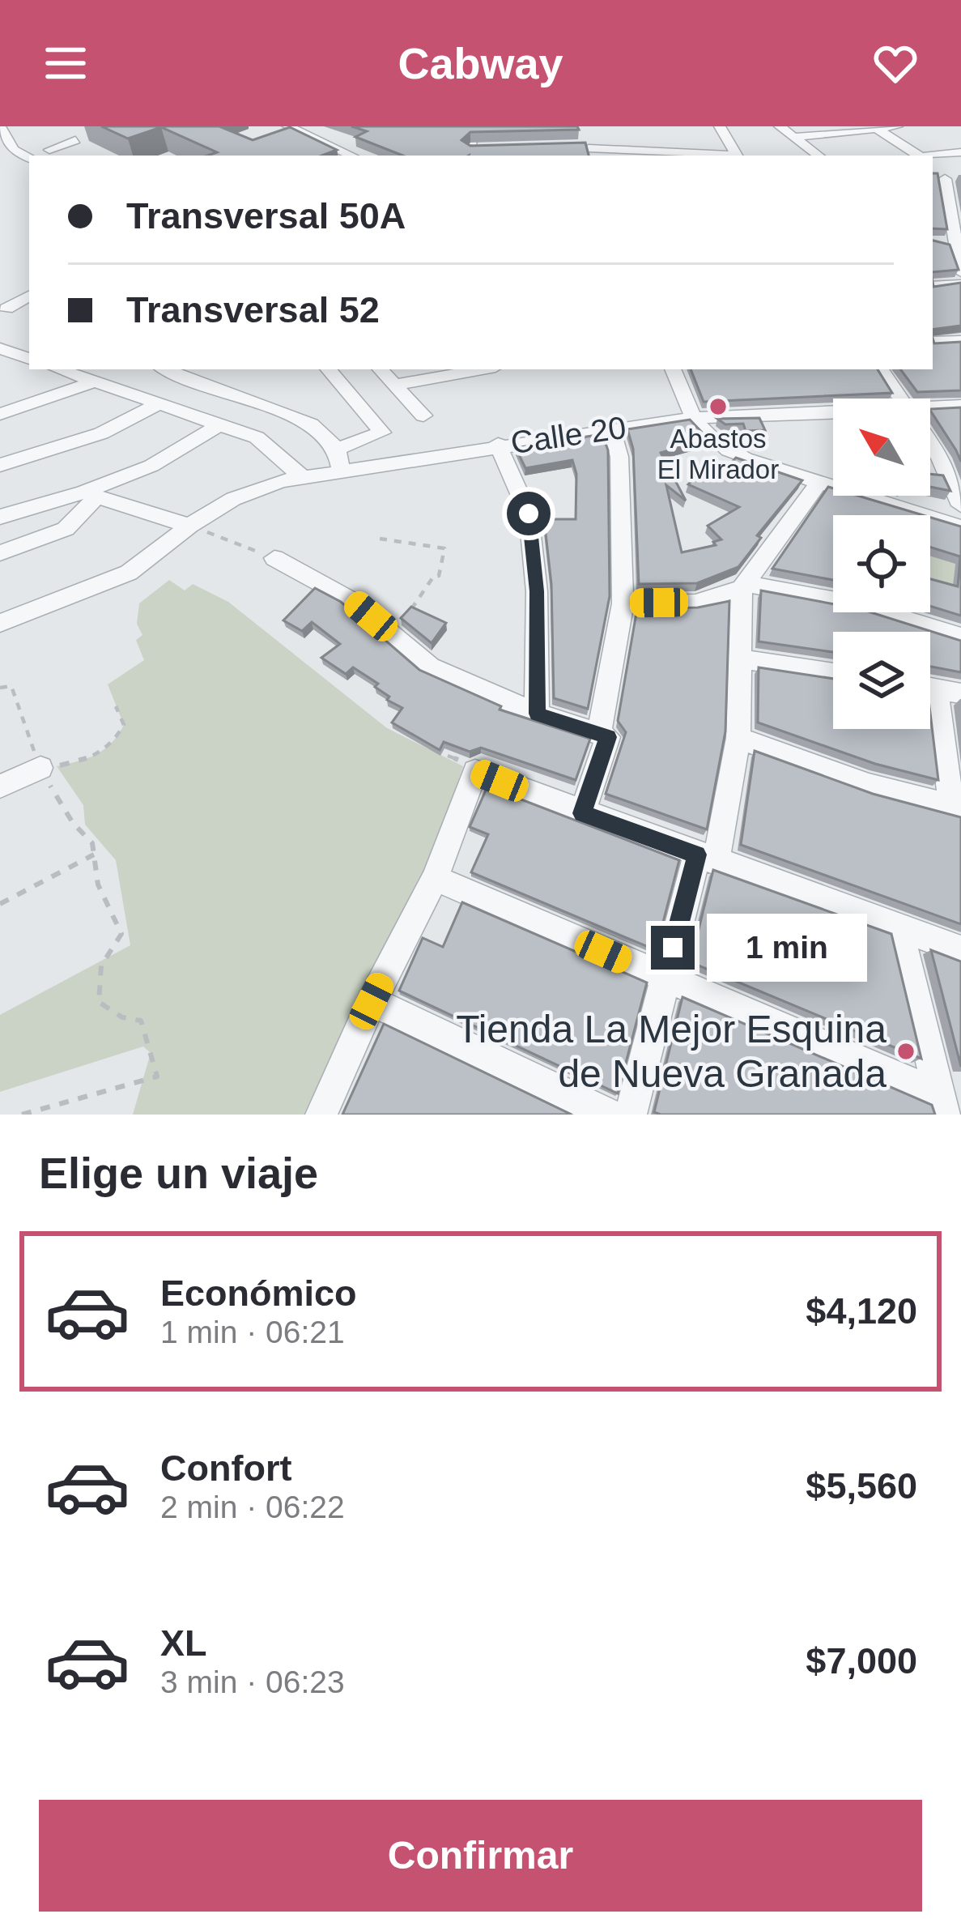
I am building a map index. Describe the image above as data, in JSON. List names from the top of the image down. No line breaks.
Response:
{"streets":{"street":["Calle 20"]},"places":["Abastos El Mirador","Tienda La Mejor Esquina de Nueva Granada"],"north":"top left","page":{"header":"Cabway","banner":["Transversal 50A","Transversal 52"],"bubble":"1 min","heading":"Elige un viaje","list":[{"name":"Económico","note":"1 min · 06:21","value":"$4,120"},{"name":"Confort","note":"2 min · 06:22","value":"$5,560"},{"name":"XL","note":"3 min · 06:23","value":"$7,000"}],"buttons":"Confirmar"}}
